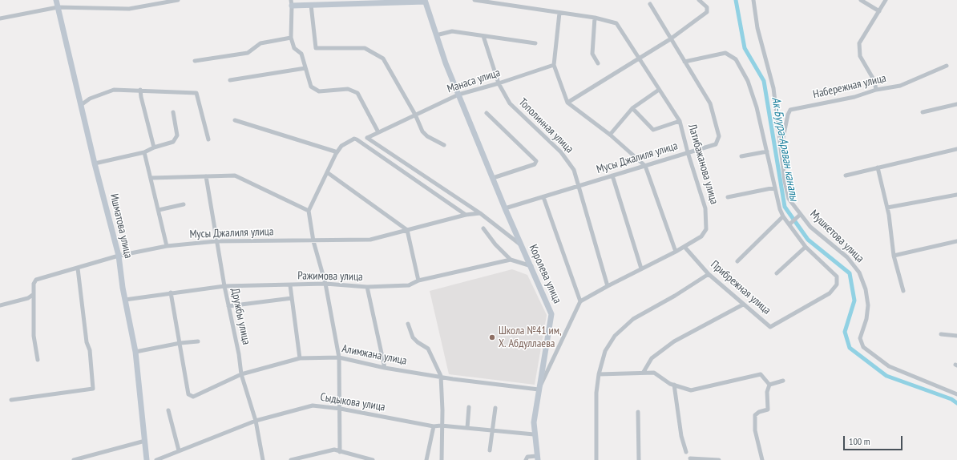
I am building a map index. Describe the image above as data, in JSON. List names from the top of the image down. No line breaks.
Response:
{"streets":{"street":["Манаса улица","Набережная улица","Тополинная улица","Мусы Джалиля улица","Латибажанова улица","Ишматова улица","Мушкетова улица","Королева улица","Ражимова улица","Прибрежная улица","Дружбы улица","Алимжана улица","Сыдыкова улица"]},"crossings":[["Манаса улица","Тополинная улица"],["Манаса улица","Мусы Джалиля улица"],["Манаса улица","Королева улица"],["Набережная улица","Мушкетова улица"],["Тополинная улица","Мусы Джалиля улица"],["Тополинная улица","Латибажанова улица"],["Мусы Джалиля улица","Латибажанова улица"],["Мусы Джалиля улица","Ишматова улица"],["Мусы Джалиля улица","Королева улица"],["Мусы Джалиля улица","Прибрежная улица"],["Мусы Джалиля улица","Дружбы улица"],["Латибажанова улица","Прибрежная улица"],["Ишматова улица","Ражимова улица"],["Королева улица","Ражимова улица"],["Королева улица","Алимжана улица"],["Королева улица","Сыдыкова улица"],["Ражимова улица","Дружбы улица"],["Дружбы улица","Алимжана улица"],["Дружбы улица","Сыдыкова улица"]],"water":["Ак-Буура-Араван каналы"],"places":["Школа №41 им, Х. Абдуллаева"],"scale_bar":"100 m"}
